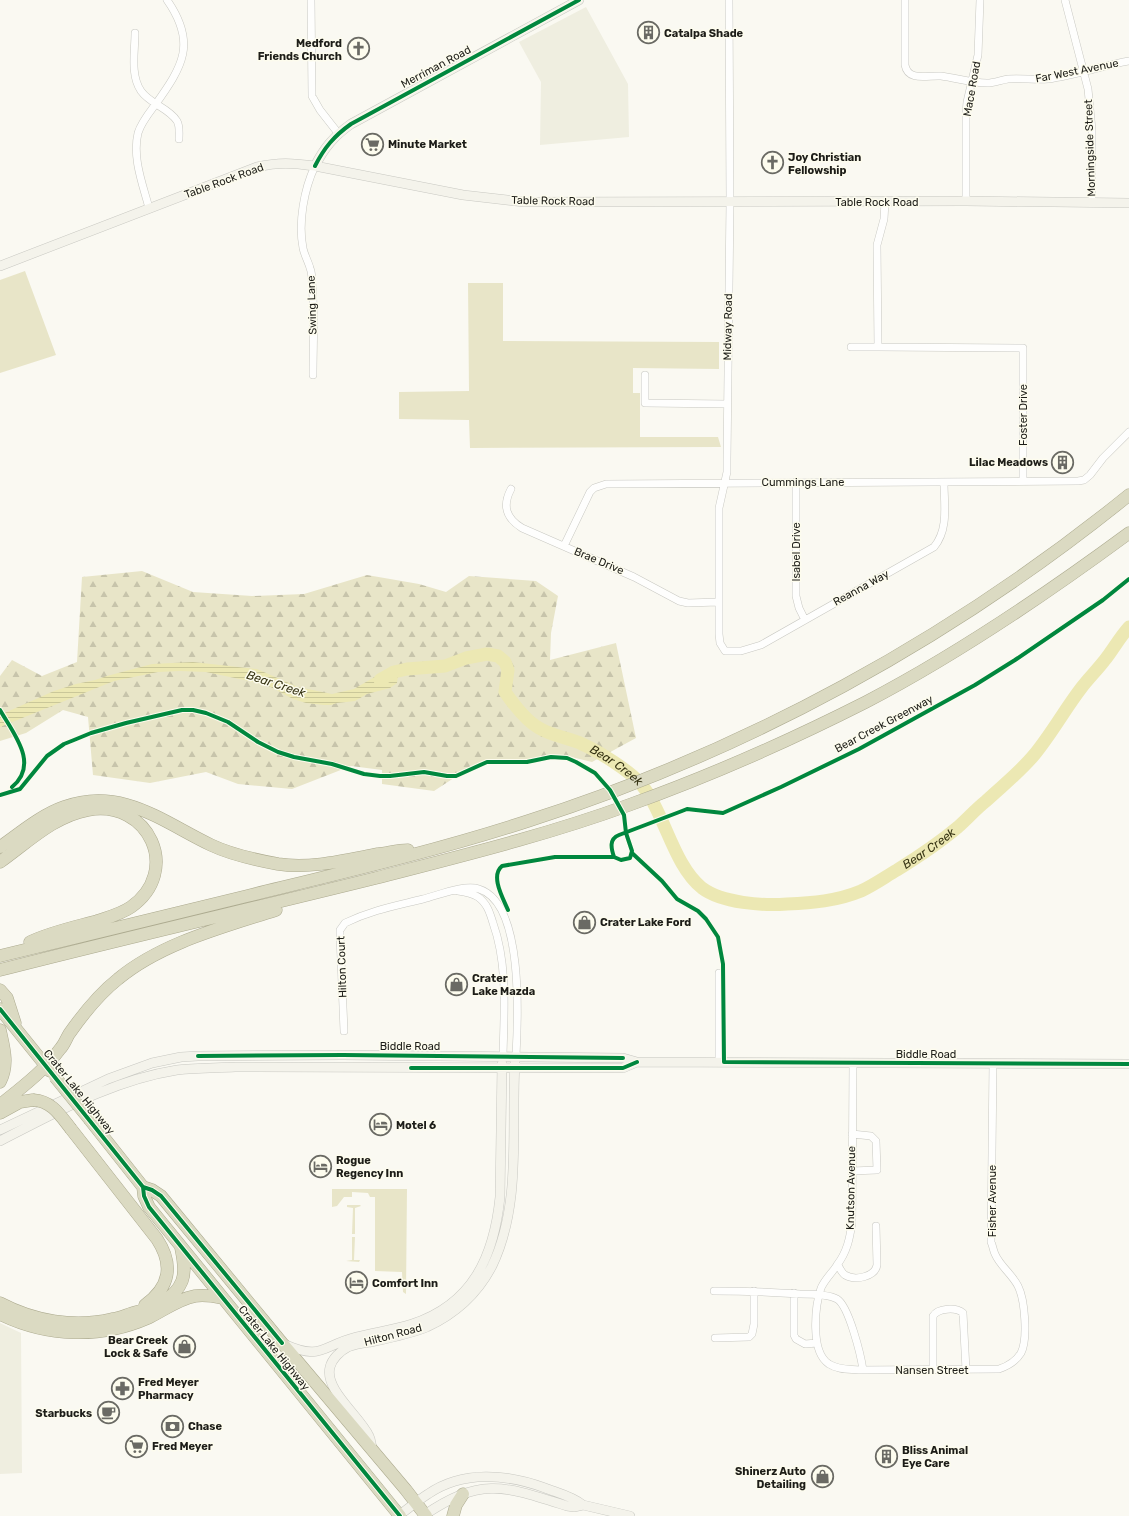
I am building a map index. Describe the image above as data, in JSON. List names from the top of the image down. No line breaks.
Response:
{"streets":{"highway":["Crater Lake Highway"],"main road":["Merriman Road","Table Rock Road","Biddle Road","Hilton Road"],"street":["Far West Avenue","Mace Road","Morningside Street","Swing Lane","Midway Road","Foster Drive","Cummings Lane","Isabel Drive","Brae Drive","Reanna Way","Hilton Court","Knutson Avenue","Fisher Avenue","Nansen Street"],"cycle path":["Bear Creek Greenway"]},"crossings":[["Merriman Road","Table Rock Road"],["Merriman Road","Swing Lane"],["Far West Avenue","Mace Road"],["Far West Avenue","Morningside Street"],["Mace Road","Table Rock Road"],["Morningside Street","Table Rock Road"],["Table Rock Road","Swing Lane"],["Table Rock Road","Midway Road"],["Midway Road","Cummings Lane"],["Midway Road","Brae Drive"],["Midway Road","Reanna Way"],["Foster Drive","Cummings Lane"],["Cummings Lane","Isabel Drive"],["Cummings Lane","Brae Drive"],["Cummings Lane","Reanna Way"],["Isabel Drive","Reanna Way"],["Hilton Court","Biddle Road"],["Hilton Court","Hilton Road"],["Biddle Road","Knutson Avenue"],["Biddle Road","Fisher Avenue"],["Biddle Road","Hilton Road"],["Crater Lake Highway","Hilton Road"],["Knutson Avenue","Nansen Street"],["Fisher Avenue","Nansen Street"]],"water":["Bear Creek"],"places":{"building":["Catalpa Shade","Lilac Meadows","Bliss Animal Eye Care"],"church":["Medford Friends Church","Joy Christian Fellowship"],"supermarket":["Minute Market","Fred Meyer"],"shop":["Crater Lake Ford","Crater Lake Mazda","Bear Creek Lock & Safe","Shinerz Auto Detailing"],"hotel":["Motel 6","Rogue Regency Inn","Comfort Inn"],"pharmacy":["Fred Meyer Pharmacy"],"cafe":["Starbucks"],"bank":["Chase"]}}
